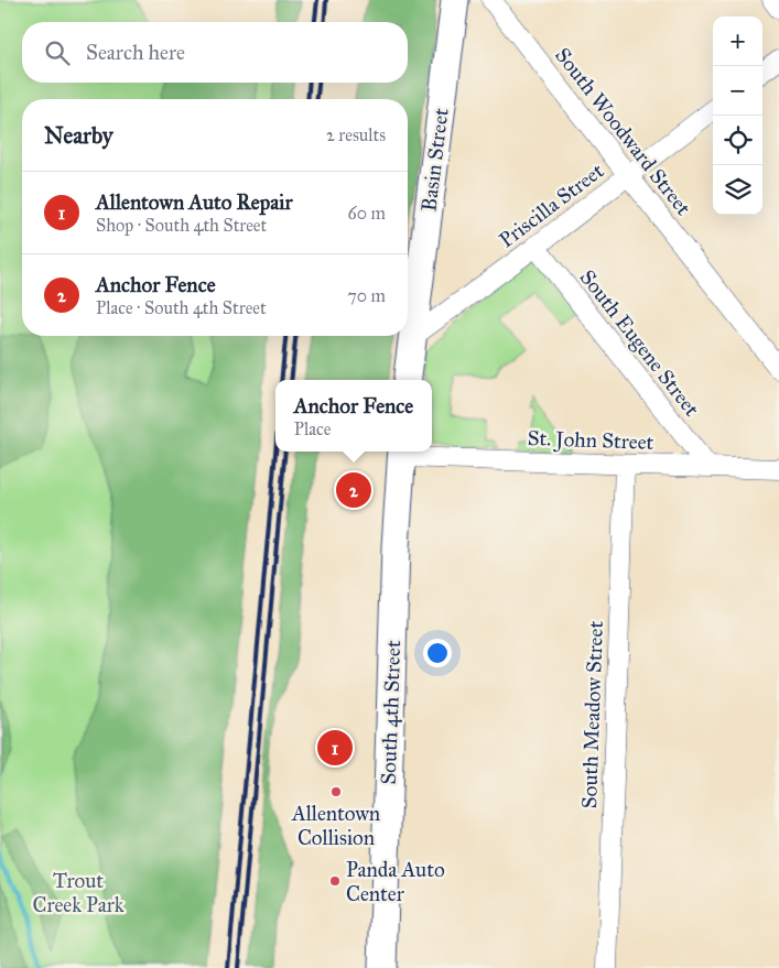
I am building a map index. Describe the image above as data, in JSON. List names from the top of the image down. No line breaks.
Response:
{"streets":{"main road":["Basin Street","South 4th Street"],"street":["South Woodward Street","Priscilla Street","South Eugene Street","St. John Street","South Meadow Street"]},"crossings":[["South Woodward Street","Priscilla Street"],["Basin Street","Priscilla Street"],["Priscilla Street","South Eugene Street"],["South Eugene Street","St. John Street"],["St. John Street","South 4th Street"],["St. John Street","South Meadow Street"]],"parks":["Trout Creek Park"],"places":["Allentown Collision","Panda Auto Center"],"page":{"map_buttons":["+","−"],"search":"Search here","heading":["Nearby","2 results"],"list":[{"mark":"1","name":"Allentown Auto Repair","note":"Shop · South 4th Street","value":"60 m"},{"mark":"2","name":"Anchor Fence","note":"Place · South 4th Street","value":"70 m"}],"popup":["Anchor Fence","Place"],"pins":["2","1"]}}
